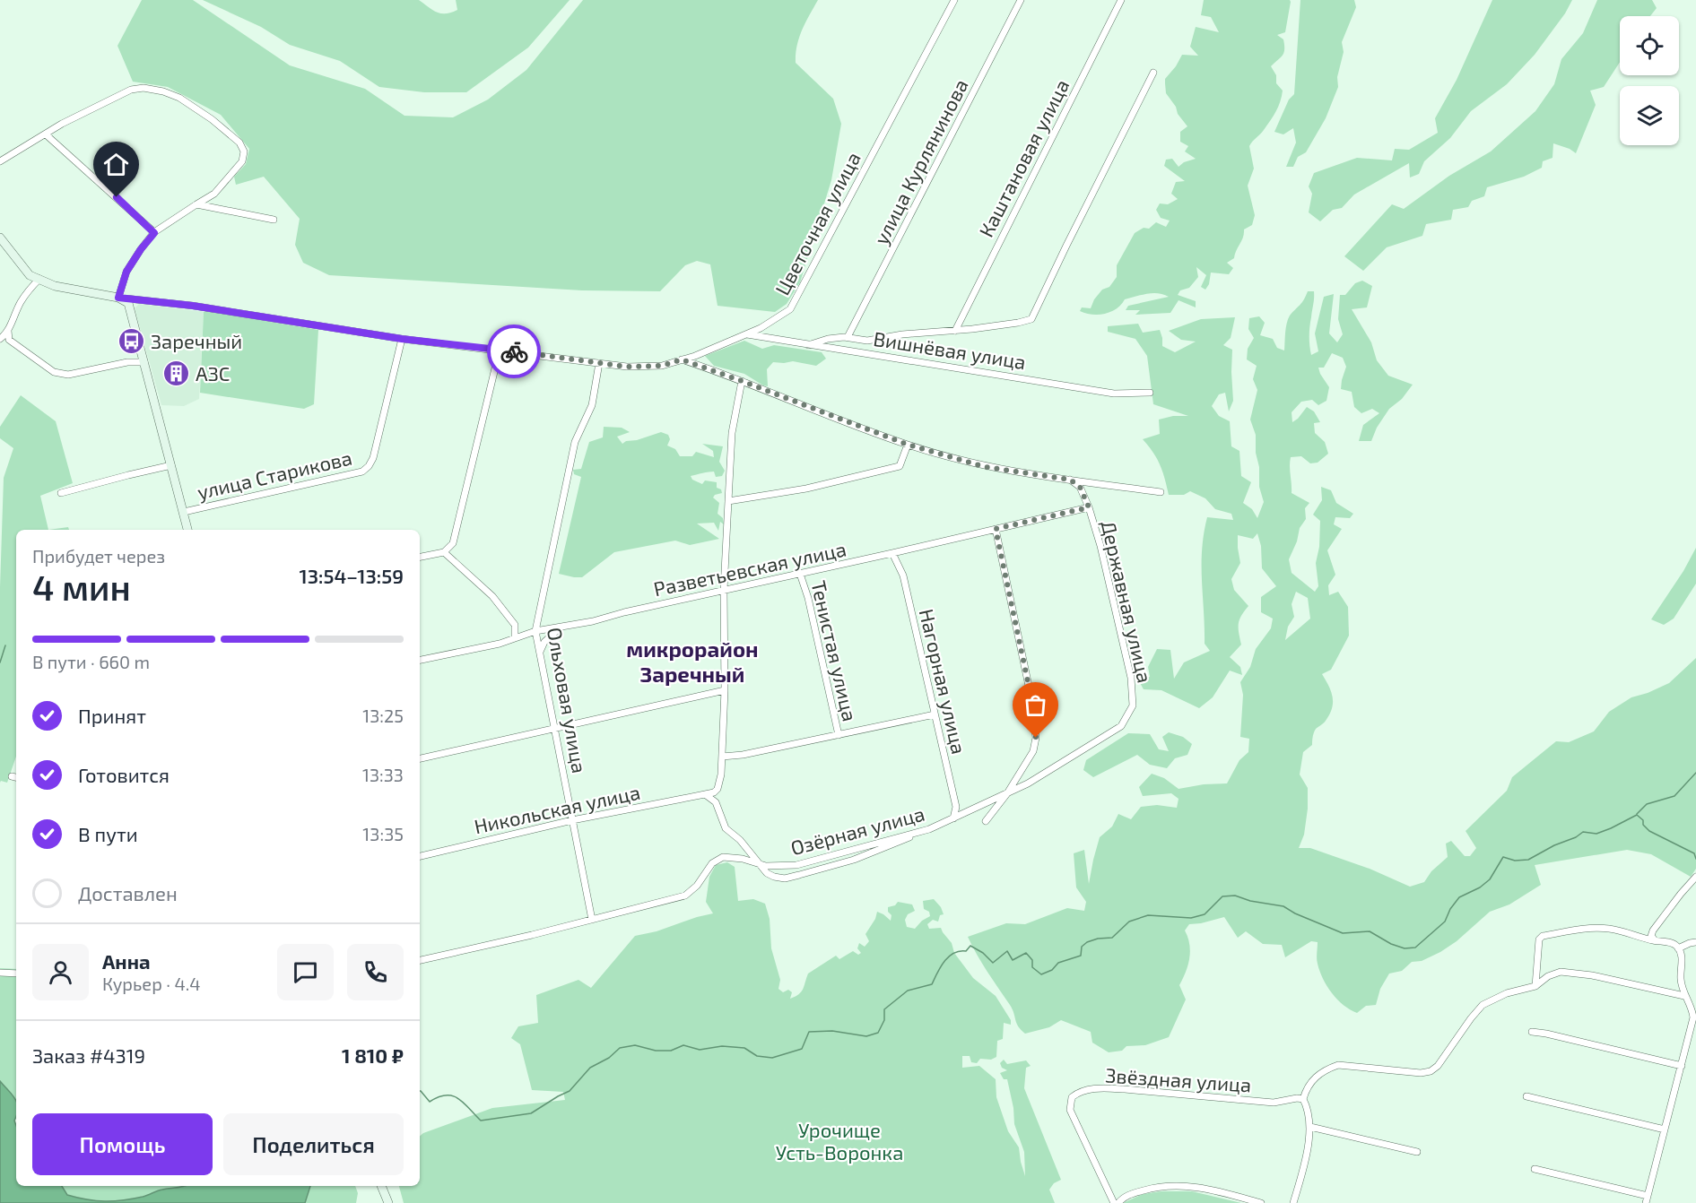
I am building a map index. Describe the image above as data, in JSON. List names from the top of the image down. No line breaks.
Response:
{"streets":{"street":["Каштановая улица","улица Курлянинова","Цветочная улица","Вишнёвая улица","улица Старикова","Разветьевская улица","Державная улица","Тенистая улица","Нагорная улица","Ольховая улица","Никольская улица","Озёрная улица","Звёздная улица"]},"crossings":[["Цветочная улица","Вишнёвая улица"],["Цветочная улица","улица Старикова"],["Цветочная улица","Ольховая улица"],["Разветьевская улица","Державная улица"],["Разветьевская улица","Тенистая улица"],["Разветьевская улица","Нагорная улица"],["Разветьевская улица","Ольховая улица"],["Державная улица","Озёрная улица"],["Нагорная улица","Озёрная улица"],["Ольховая улица","Никольская улица"],["Ольховая улица","Озёрная улица"]],"districts":["микрорайон Заречный"],"parks":["Урочище Усть-Воронка"],"places":{"bus stop":["Заречный"],"building":["АЗС"]},"page":{"heading":["4 мин","Прибудет через","13:54–13:59"],"panel":["Анна","Курьер · 4.4","Заказ #4319","1 810 ₽"],"bar":"В пути · 660 m","list":[["Принят","13:25"],["Готовится","13:33"],["В пути","13:35"],"Доставлен"],"buttons":["Помощь","Поделиться"]}}
